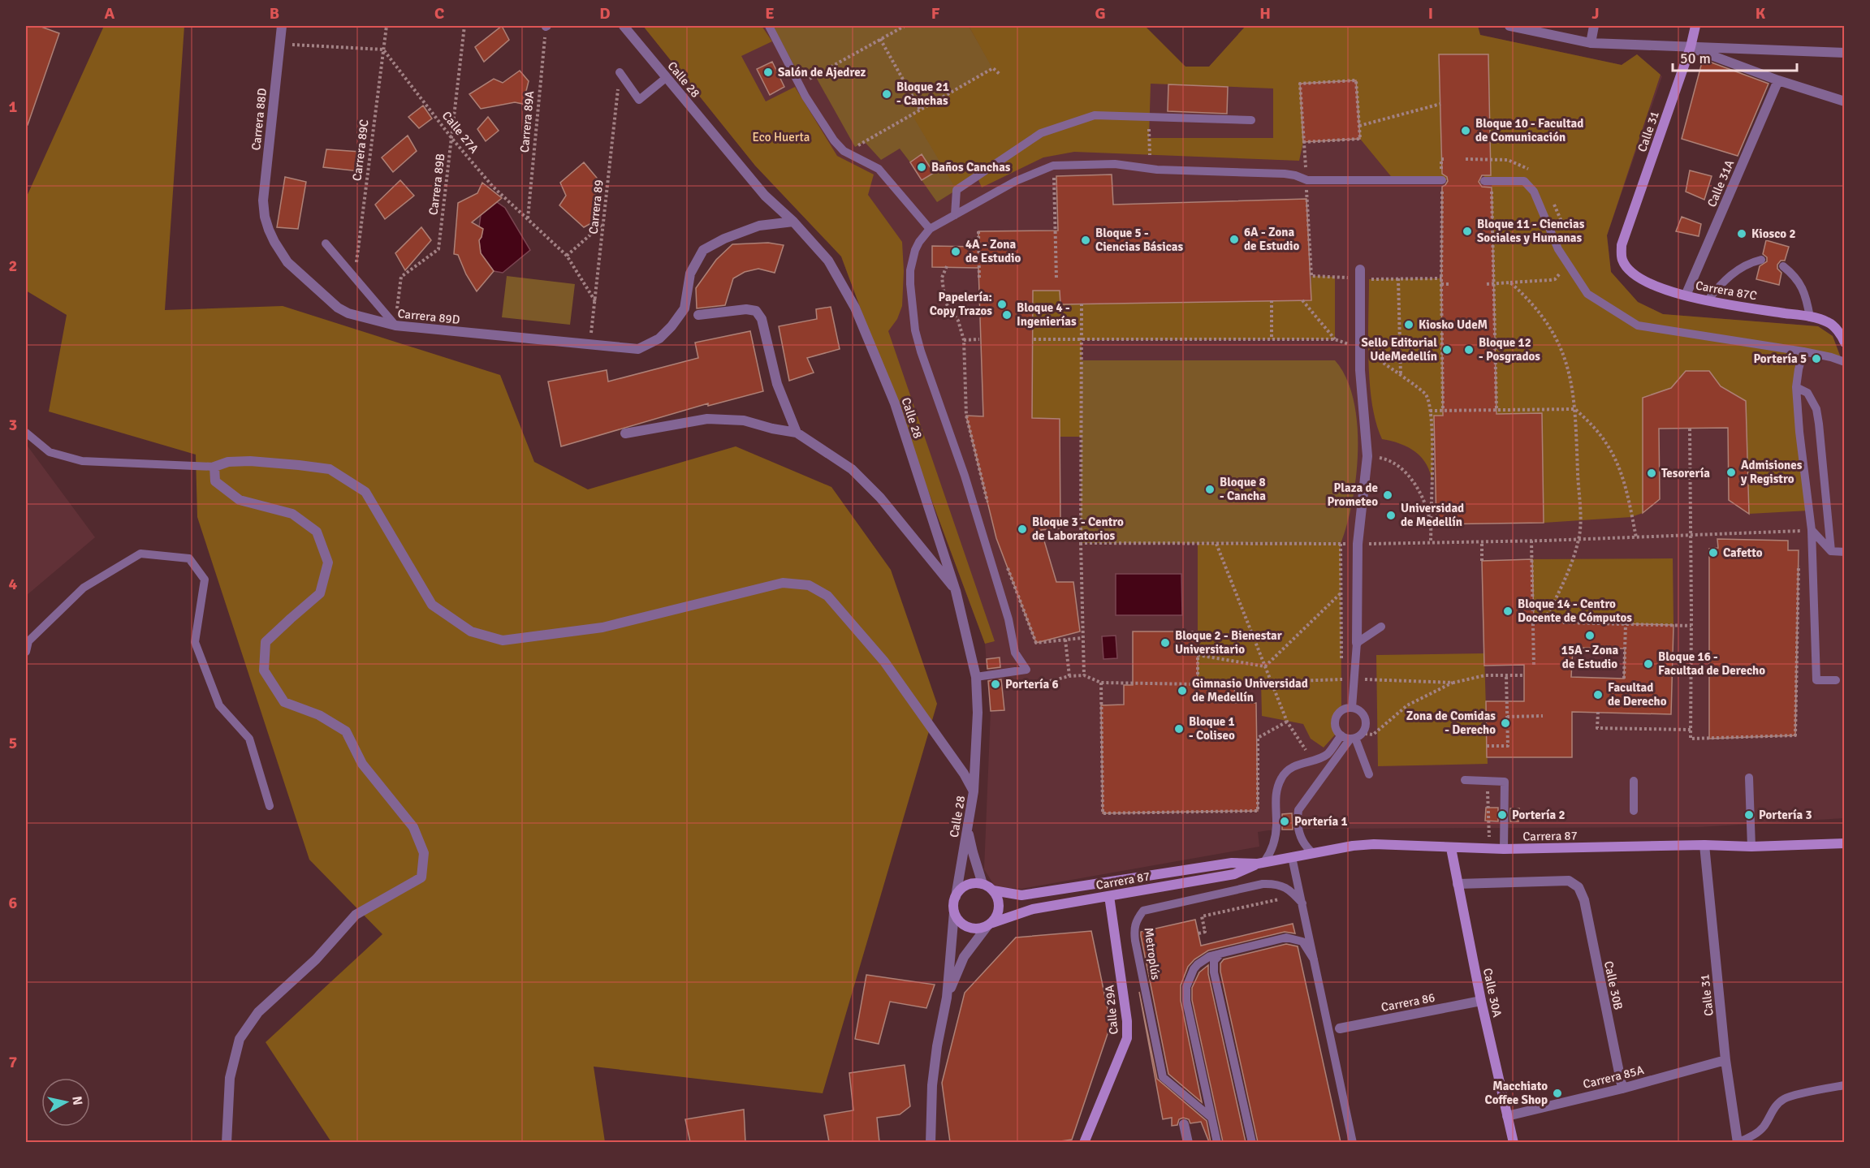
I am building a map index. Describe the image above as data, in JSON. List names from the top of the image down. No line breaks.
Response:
{"streets":{"street":["Calle 28","Carrera 88D","Calle 31","Calle 31A","Carrera 87C","Carrera 89D","Carrera 87","Calle 30B","Calle 30A","Carrera 86","Calle 29A","Carrera 85A"],"lane":["Metroplús"],"path":["Carrera 89A","Calle 27A","Carrera 89C","Carrera 89B","Carrera 89"]},"crossings":[["Calle 28","Carrera 89D"],["Calle 28","Carrera 87"],["Carrera 88D","Carrera 89D"],["Carrera 89A","Calle 27A"],["Calle 31","Carrera 87C"],["Calle 31","Carrera 87"],["Calle 31","Carrera 85A"],["Calle 27A","Carrera 89C"],["Calle 27A","Carrera 89B"],["Calle 27A","Carrera 89"],["Calle 31A","Carrera 87C"],["Carrera 89B","Carrera 89D"],["Carrera 89","Carrera 89D"],["Carrera 87","Calle 30A"],["Carrera 87","Calle 29A"],["Calle 30B","Calle 30A"],["Calle 30B","Carrera 85A"],["Calle 30A","Carrera 86"],["Calle 30A","Carrera 85A"]],"parks":["Eco Huerta"],"places":["Salón de Ajedrez","Bloque 21 - Canchas","Bloque 10 - Facultad de Comunicación","Baños Canchas","Bloque 11 - Ciencias Sociales y Humanas","Kiosco 2","6A - Zona de Estudio","Bloque 5 - Ciencias Básicas","4A - Zona de Estudio","Papelería: Copy Trazos","Bloque 4 - Ingenierías","Kiosko UdeM","Sello Editorial UdeMedellín","Bloque 12 - Posgrados","Portería 5","Admisiones y Registro","Tesorería","Bloque 8 - Cancha","Plaza de Prometeo","Universidad de Medellín","Bloque 3 - Centro de Laboratorios","Cafetto","Bloque 14 - Centro Docente de Cómputos","15A - Zona de Estudio","Bloque 2 - Bienestar Universitario","Bloque 16 - Facultad de Derecho","Portería 6","Gimnasio Universidad de Medellín","Facultad de Derecho","Zona de Comidas - Derecho","Bloque 1 - Coliseo","Portería 2","Portería 3","Portería 1","Macchiato Coffee Shop"],"scale_bar":"50 m","north":"right","grid":{"columns":["A","B","C","D","E","F","G","H","I","J","K"],"rows":["1","2","3","4","5","6","7"]}}
